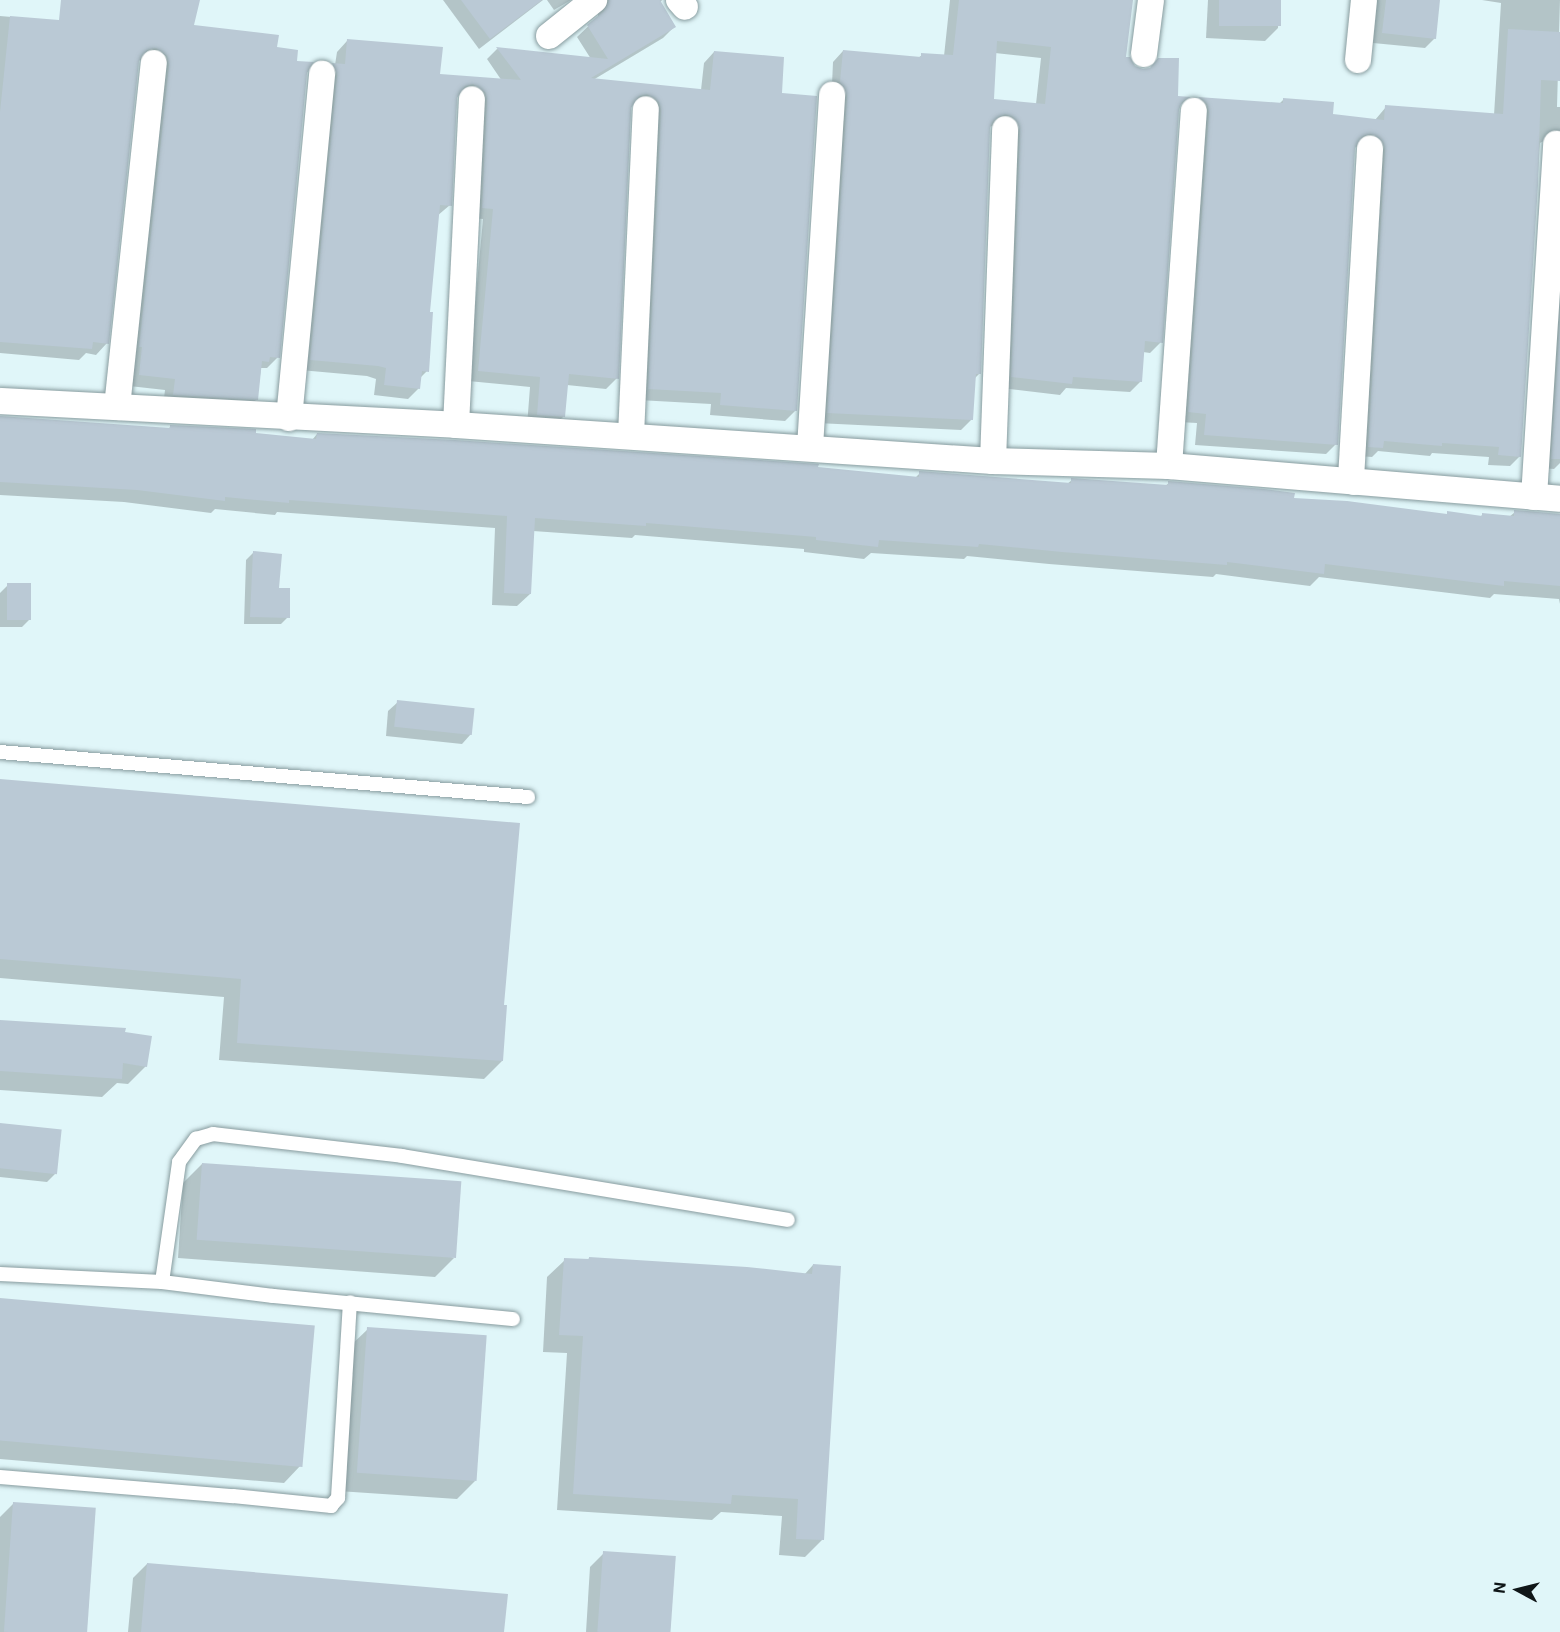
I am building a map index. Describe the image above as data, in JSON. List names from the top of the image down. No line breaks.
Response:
{"north":"left"}
